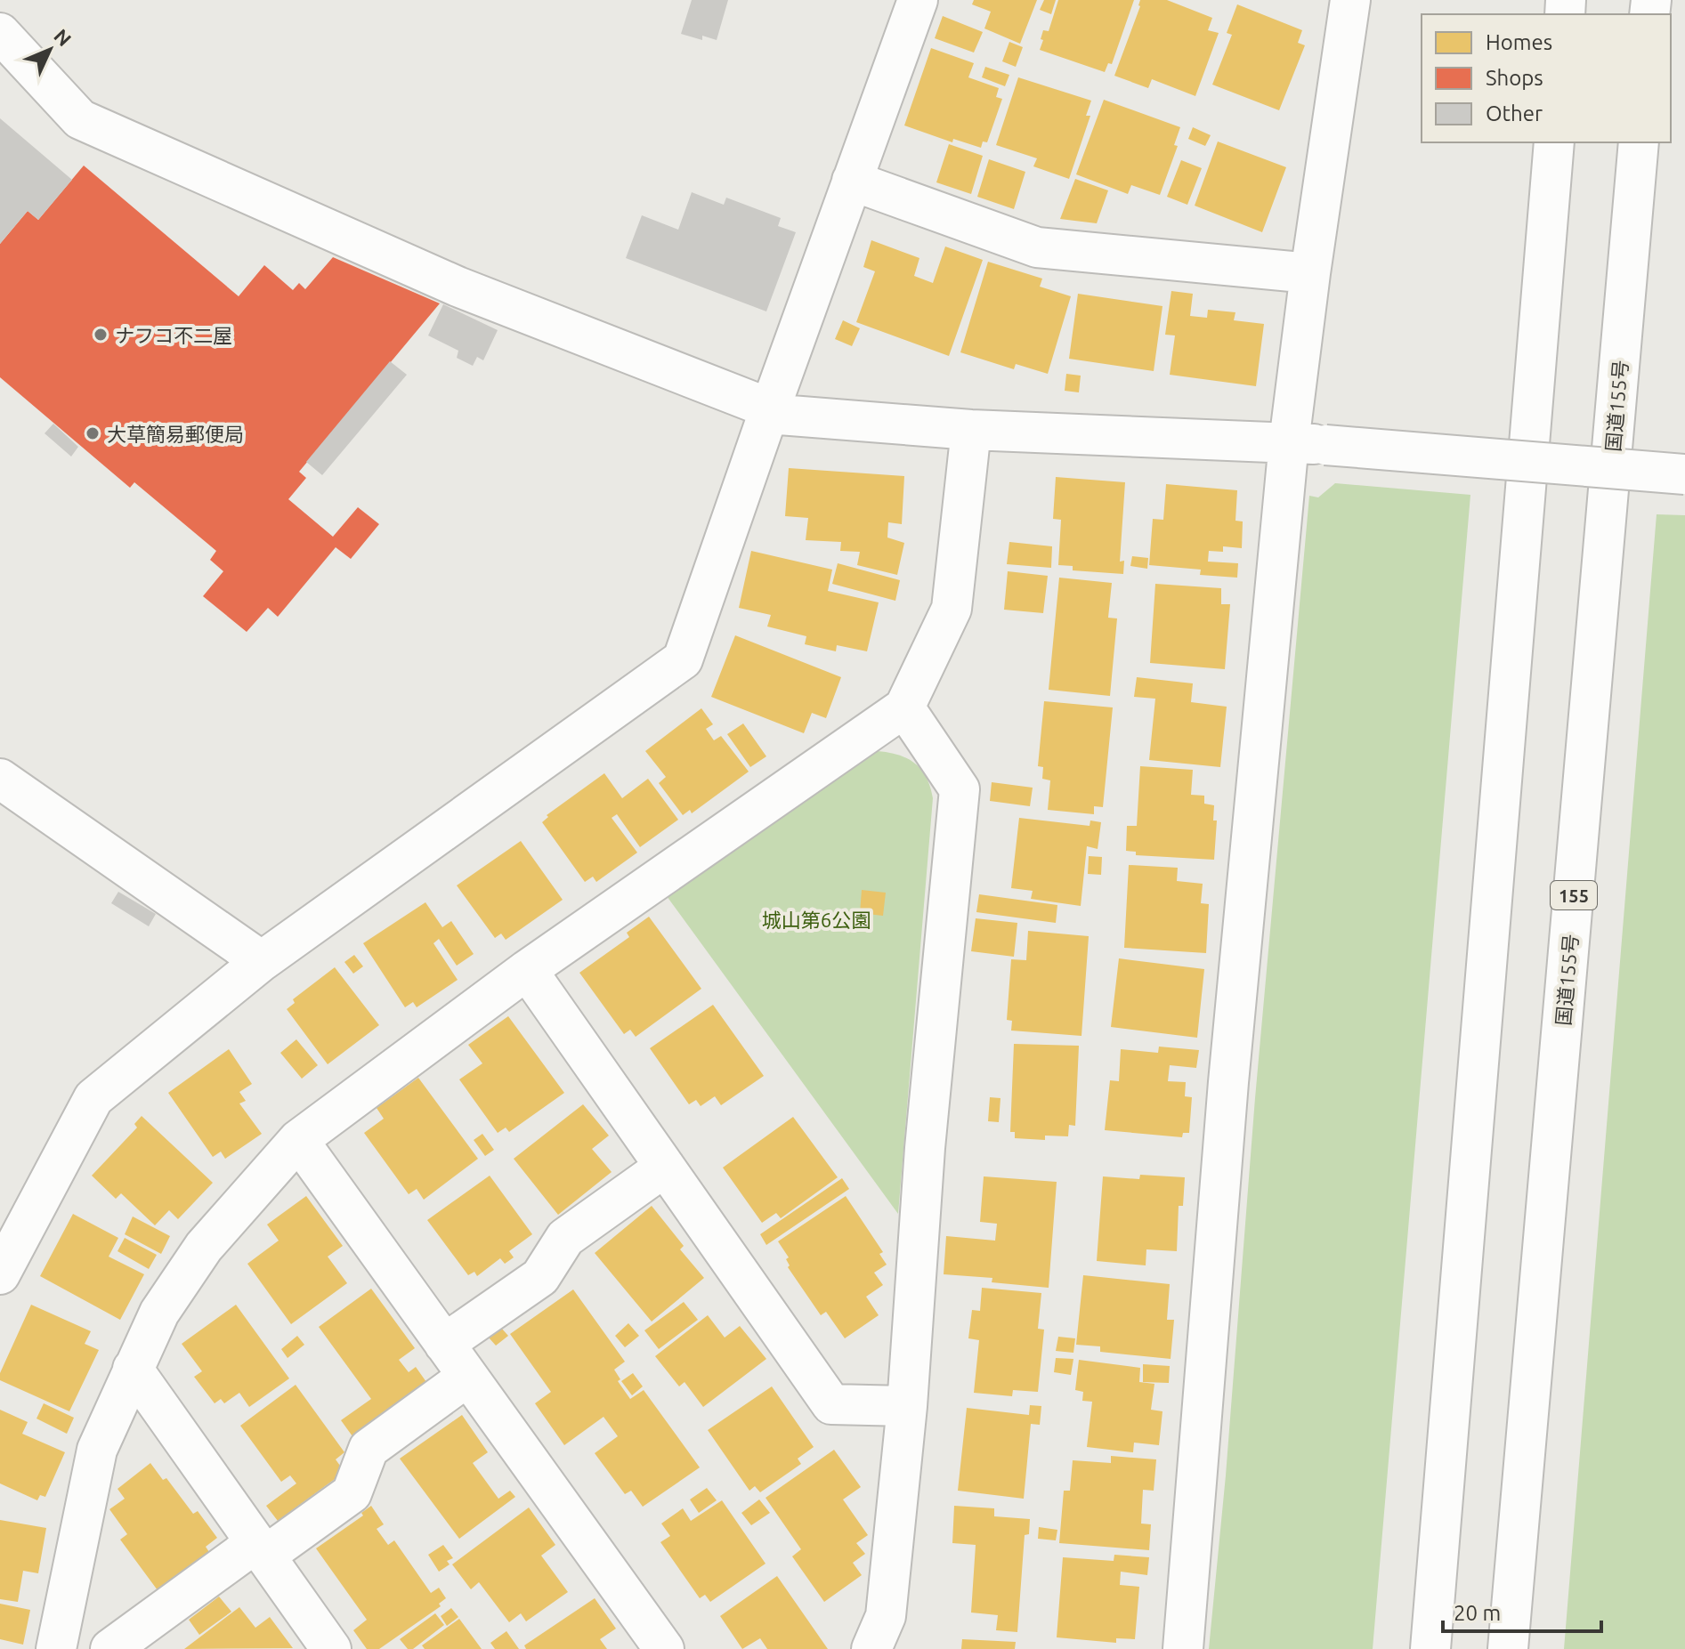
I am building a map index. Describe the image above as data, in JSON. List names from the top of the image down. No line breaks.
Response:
{"streets":{"main road":["国道155号","155"]},"parks":["城山第6公園"],"places":["ナフコ不二屋","大草簡易郵便局"],"legend":["Homes","Shops","Other"],"scale_bar":"20 m","north":"top right"}
